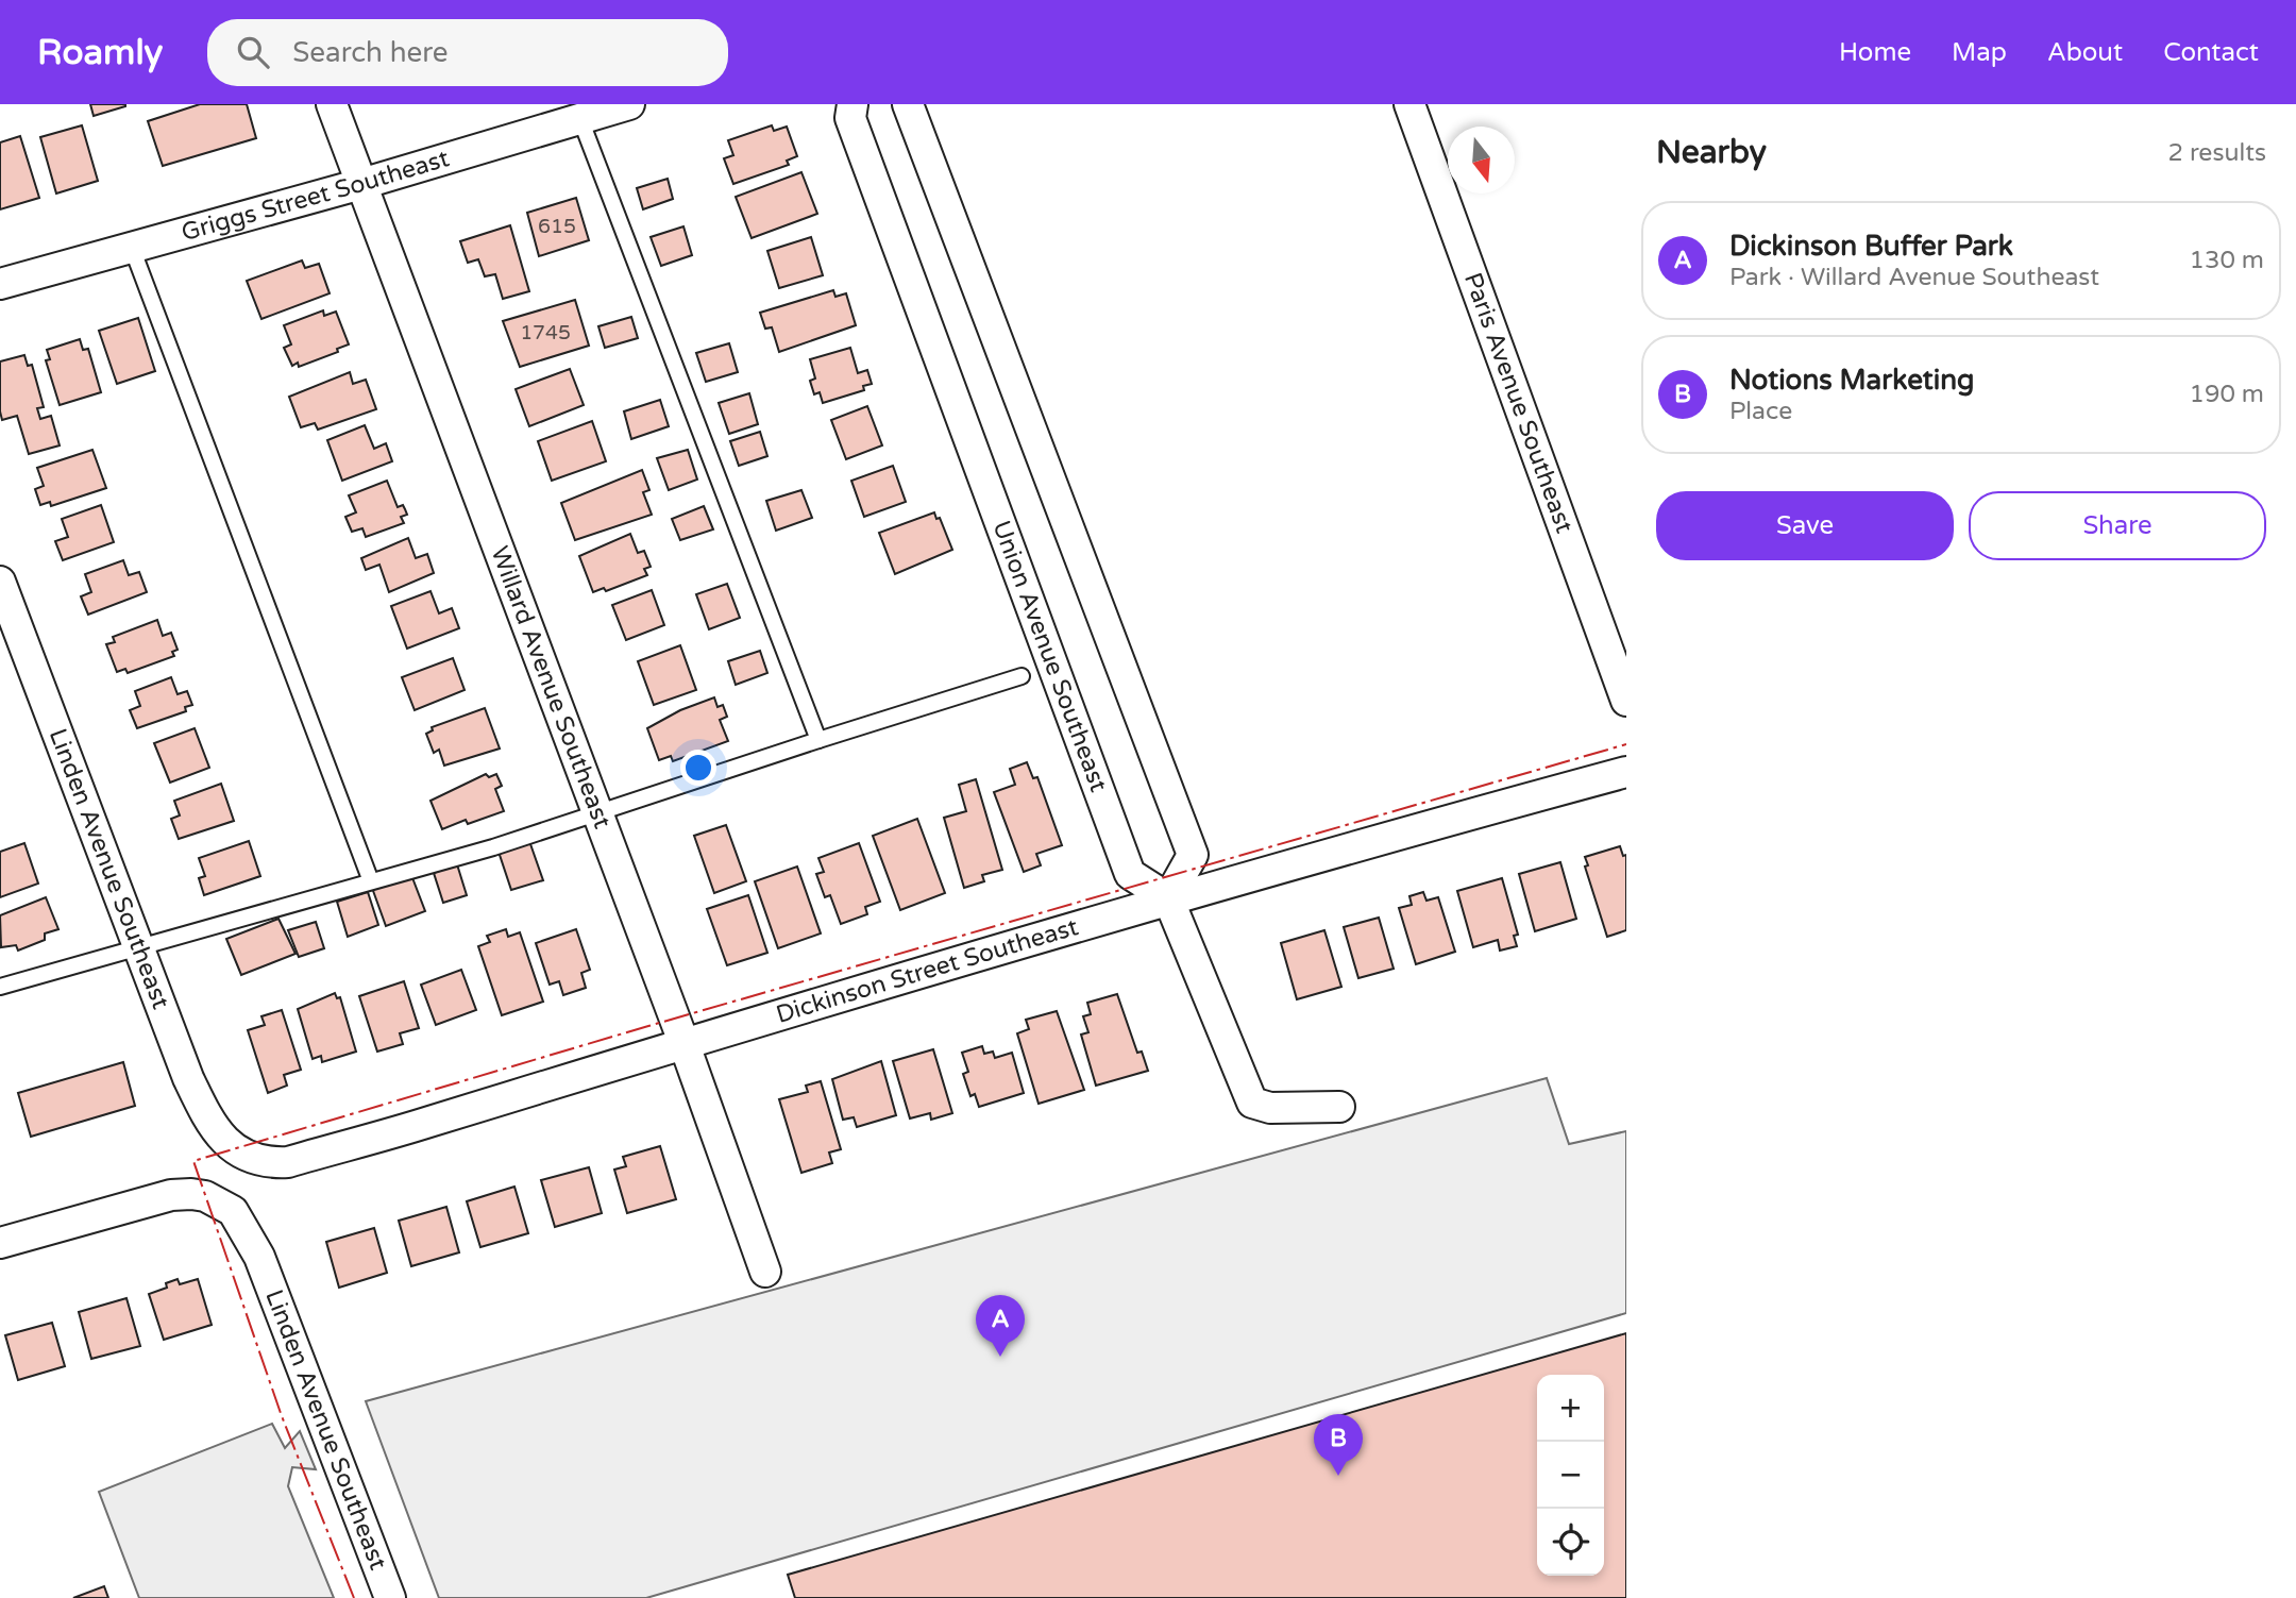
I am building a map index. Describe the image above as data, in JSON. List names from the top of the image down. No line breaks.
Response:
{"streets":{"street":["Griggs Street Southeast","Paris Avenue Southeast","Union Avenue Southeast","Willard Avenue Southeast","Linden Avenue Southeast","Dickinson Street Southeast"]},"crossings":[["Griggs Street Southeast","Willard Avenue Southeast"],["Union Avenue Southeast","Dickinson Street Southeast"],["Willard Avenue Southeast","Dickinson Street Southeast"],["Linden Avenue Southeast","Dickinson Street Southeast"]],"house_numbers":["615","1745"],"north":"bottom","page":{"header":"Roamly","search":"Search here","nav":["Home","Map","About","Contact"],"heading":["Nearby","2 results"],"list":[{"mark":"A","name":"Dickinson Buffer Park","note":"Park · Willard Avenue Southeast","value":"130 m"},{"mark":"B","name":"Notions Marketing","note":"Place","value":"190 m"}],"buttons":["Save","Share"],"pins":["A","B"],"map_buttons":["+","−"]}}
